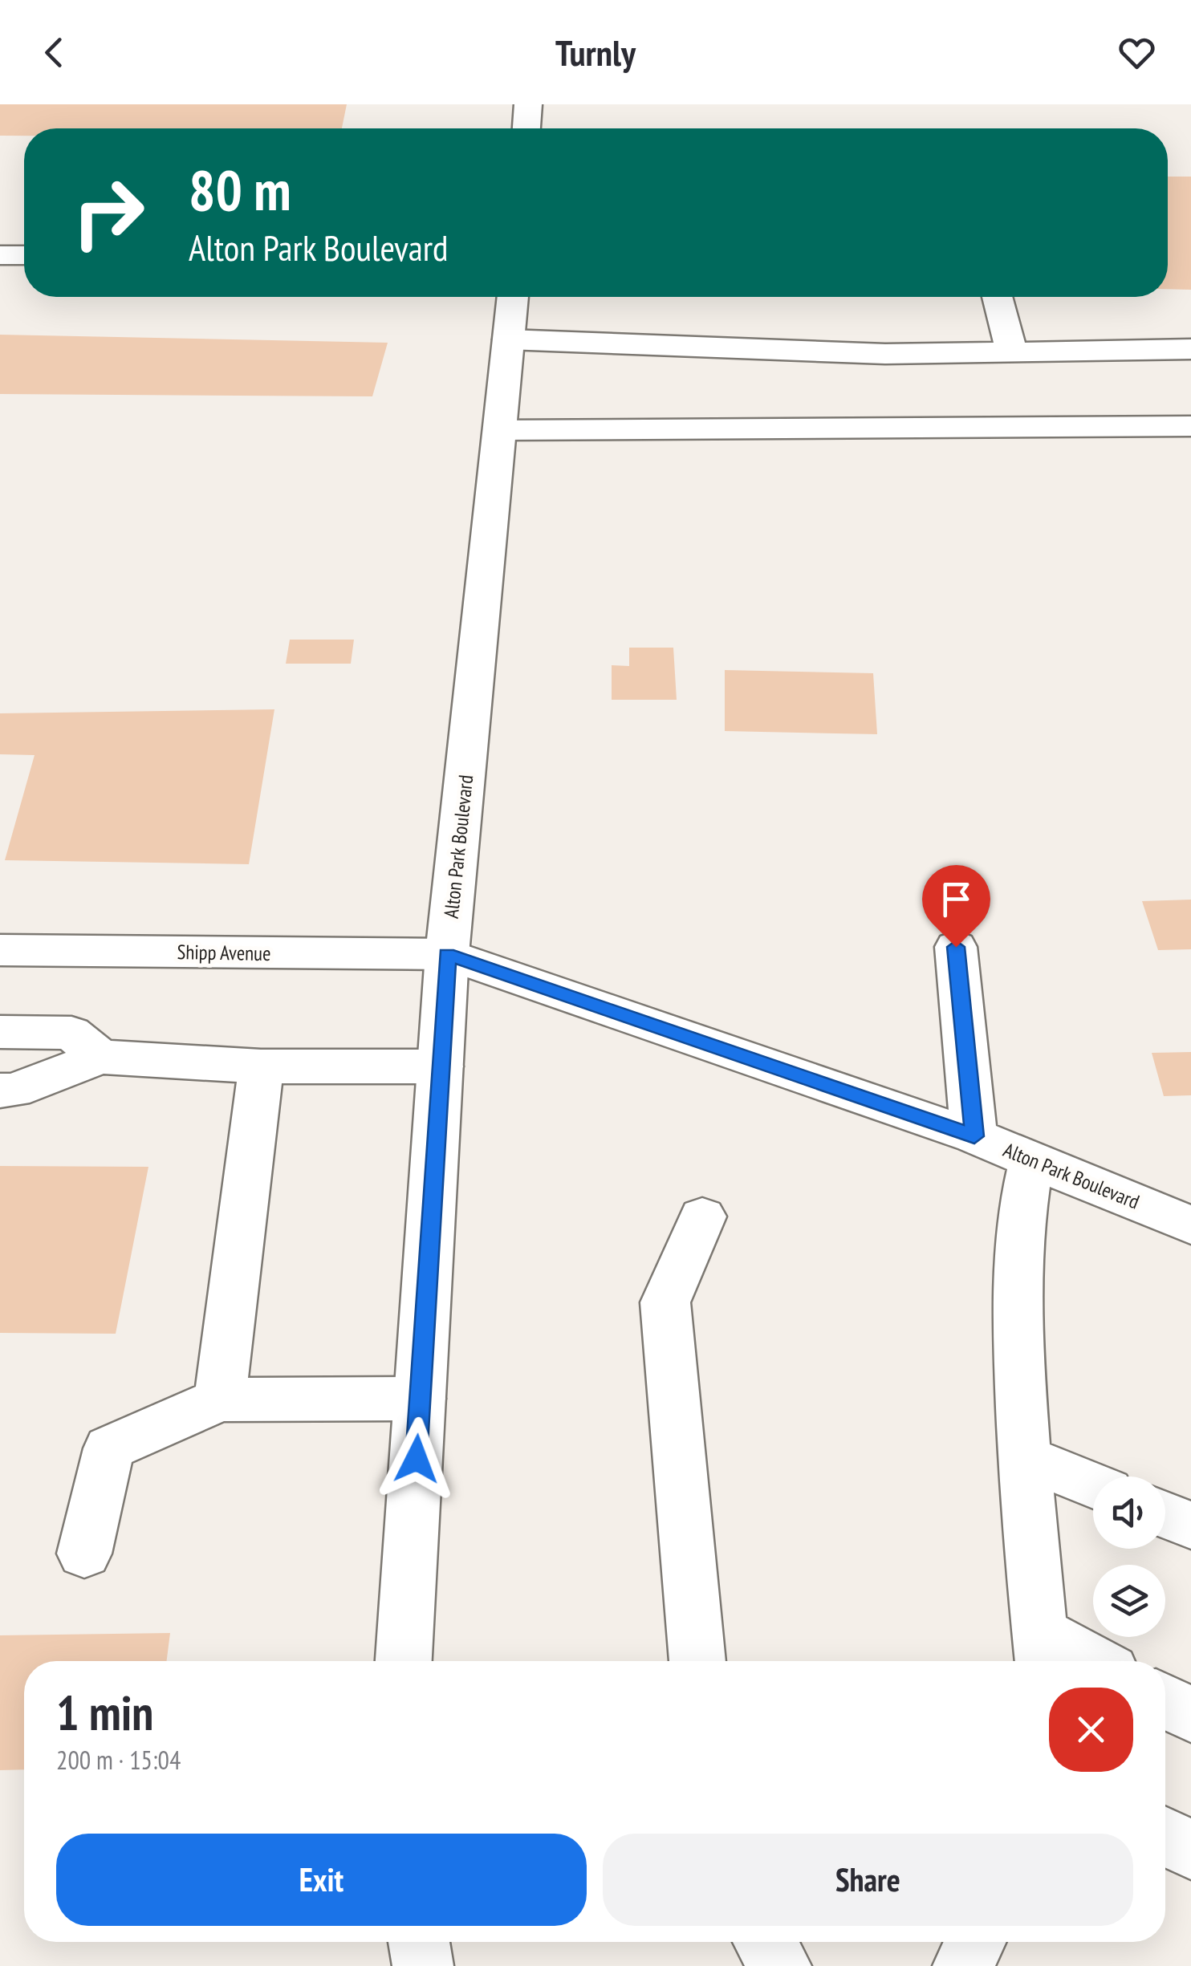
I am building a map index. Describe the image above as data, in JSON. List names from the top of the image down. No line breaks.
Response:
{"streets":{"main road":["Alton Park Boulevard","Shipp Avenue"]},"crossings":[["Alton Park Boulevard","Shipp Avenue"]],"page":{"header":"Turnly","turn":["80 m","Alton Park Boulevard"],"heading":["1 min","200 m · 15:04"],"buttons":["Exit","Share"]}}
